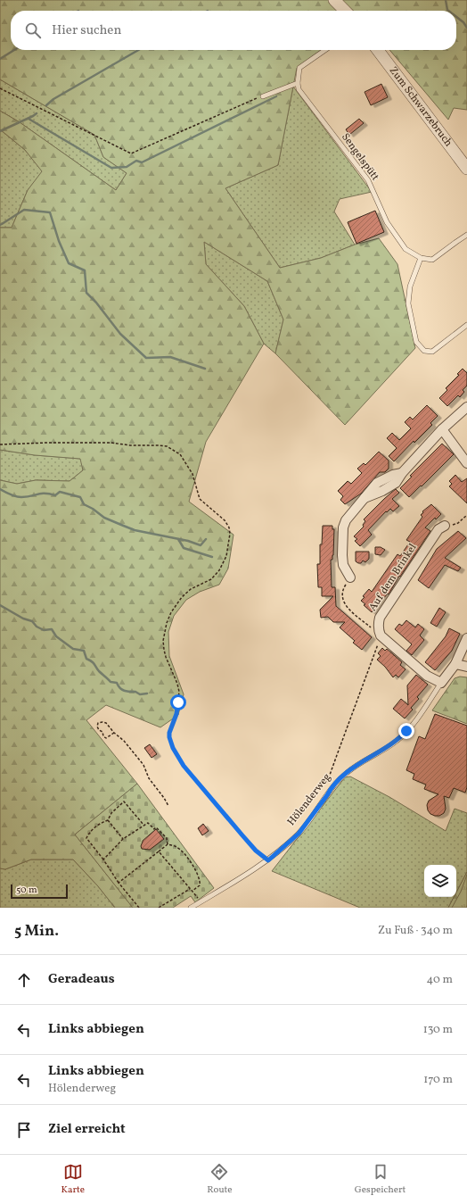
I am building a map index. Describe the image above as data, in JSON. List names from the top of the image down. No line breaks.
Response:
{"streets":{"street":["Zum Schwarzebruch","Auf dem Brinkel","Hölenderweg"],"lane":["Sengelspütt"]},"scale_bar":"50 m","page":{"search":"Hier suchen","scale":"50 m","heading":["5 Min.","Zu Fuß · 340 m"],"list":[["Geradeaus","40 m"],["Links abbiegen","130 m"],["Links abbiegen","Hölenderweg","170 m"],"Ziel erreicht"],"nav":["Karte","Route","Gespeichert"]}}
